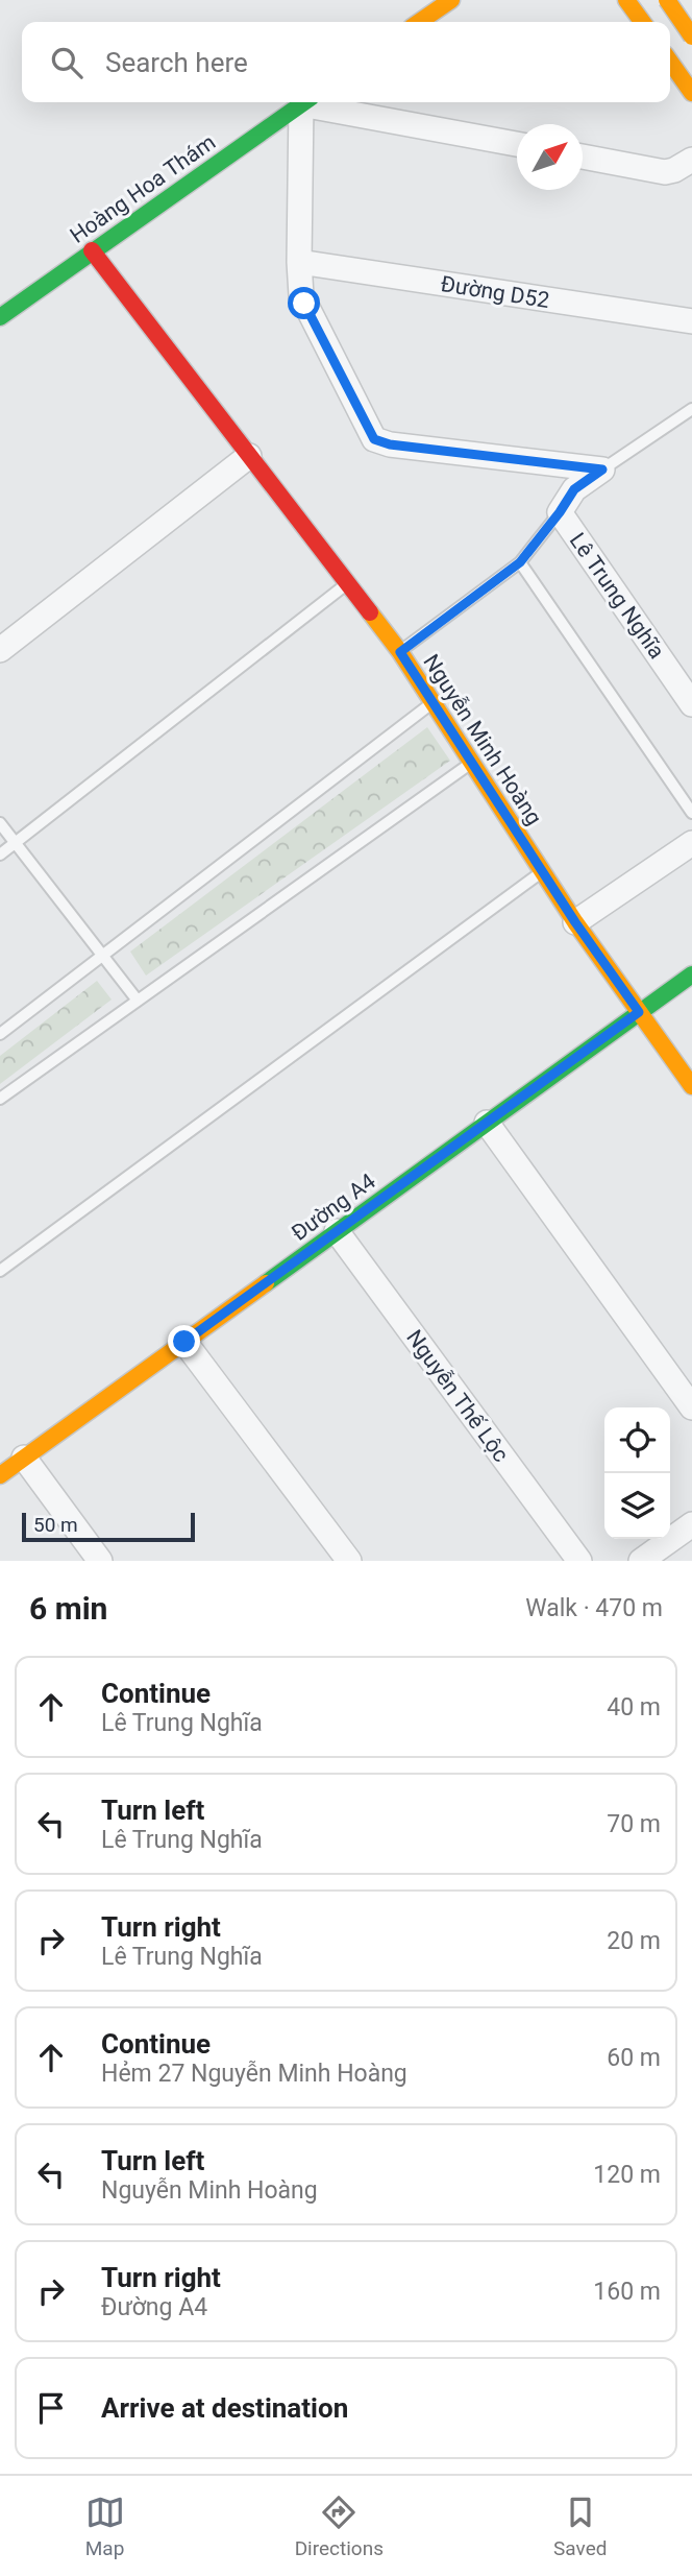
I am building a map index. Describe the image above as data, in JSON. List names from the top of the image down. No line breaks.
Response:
{"streets":{"street":["Hoàng Hoa Thám","Đường D52","Lê Trung Nghĩa","Nguyễn Minh Hoàng","Đường A4","Nguyễn Thế Lộc"]},"crossings":[["Hoàng Hoa Thám","Nguyễn Minh Hoàng"],["Nguyễn Minh Hoàng","Đường A4"],["Đường A4","Nguyễn Thế Lộc"]],"scale_bar":"50 m","north":"top right","page":{"search":"Search here","scale":"50 m","heading":["6 min","Walk · 470 m"],"list":[["Continue","Lê Trung Nghĩa","40 m"],["Turn left","Lê Trung Nghĩa","70 m"],["Turn right","Lê Trung Nghĩa","20 m"],["Continue","Hẻm 27 Nguyễn Minh Hoàng","60 m"],["Turn left","Nguyễn Minh Hoàng","120 m"],["Turn right","Đường A4","160 m"],"Arrive at destination"],"nav":["Map","Directions","Saved"]}}
